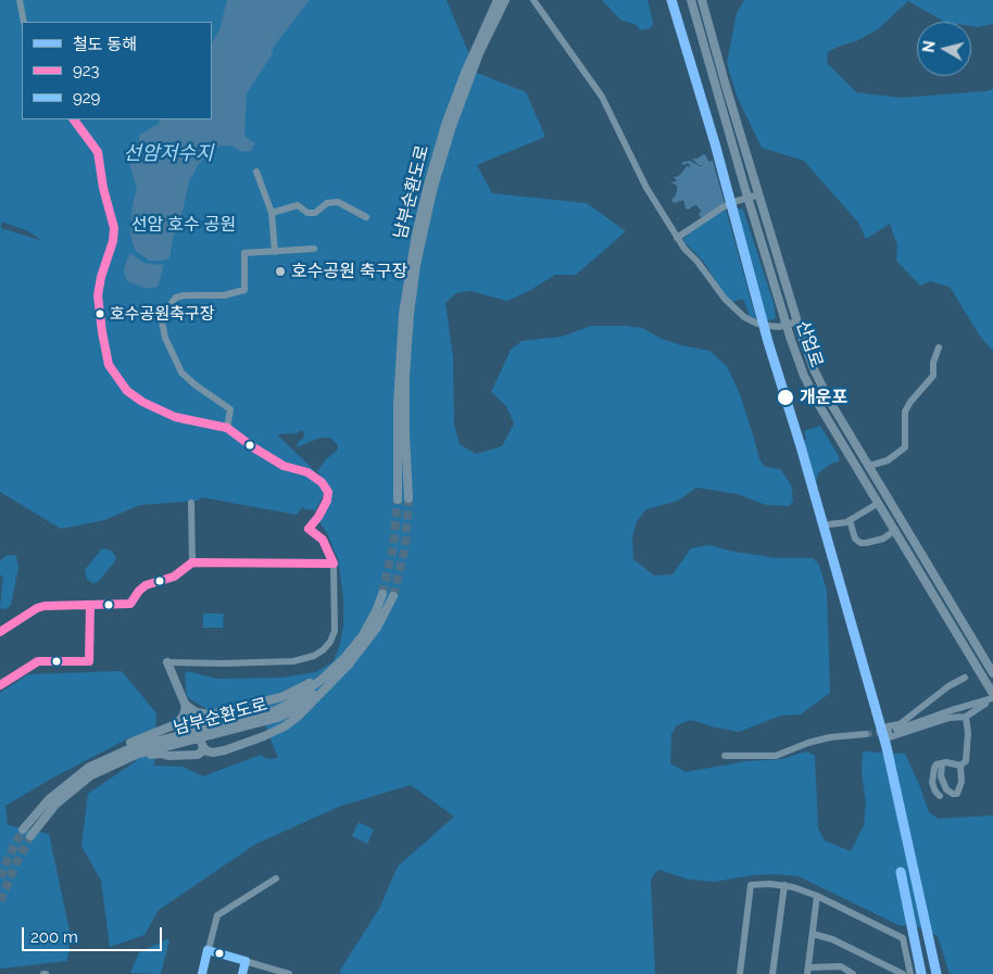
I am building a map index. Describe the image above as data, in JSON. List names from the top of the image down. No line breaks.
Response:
{"streets":{"main road":["남부순환도로","산업로"]},"water":["선암저수지"],"parks":["선암 호수 공원"],"places":["호수공원 축구장","호수공원축구장","개운포"],"lines":["rail line 동해","transit line 923","transit line 929"],"legend":["철도 동해","923","929"],"scale_bar":"200 m","north":"left"}
